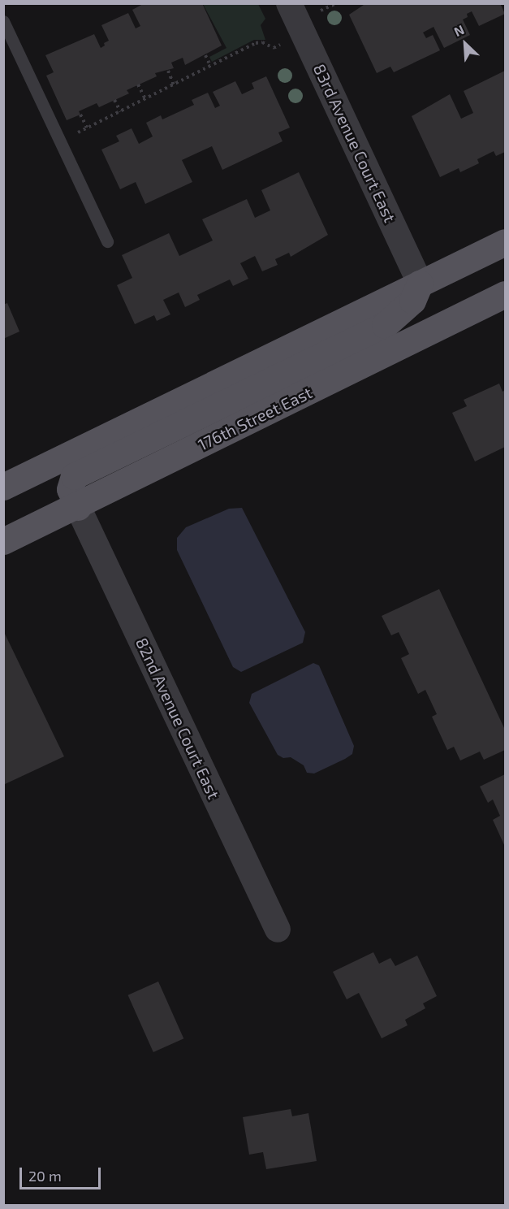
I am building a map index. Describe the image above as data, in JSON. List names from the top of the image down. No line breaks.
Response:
{"streets":{"main road":["176th Street East"],"street":["83rd Avenue Court East","82nd Avenue Court East"]},"crossings":[["176th Street East","82nd Avenue Court East"]],"scale_bar":"20 m","north":"top left"}
